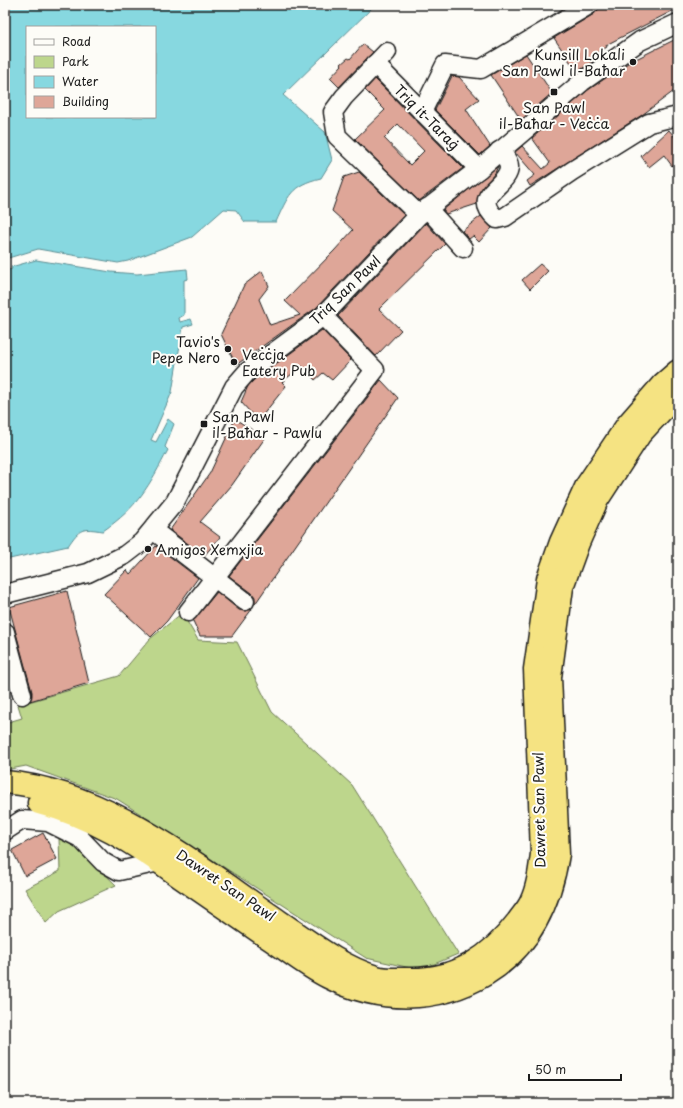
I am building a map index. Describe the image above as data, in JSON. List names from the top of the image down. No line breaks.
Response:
{"streets":{"highway":["Dawret San Pawl"],"street":["Triq it-Taraġ","Triq San Pawl"]},"crossings":[["Triq it-Taraġ","Triq San Pawl"]],"places":{"other":["Kunsill Lokali San Pawl il-Baħar","Tavio's Pepe Nero","Veċċja Eatery Pub","Amigos Xemxjia"],"transit":["San Pawl il-Baħar - Veċċa","San Pawl il-Baħar - Pawlu"]},"legend":["Road","Park","Water","Building"],"scale_bar":"50 m"}
